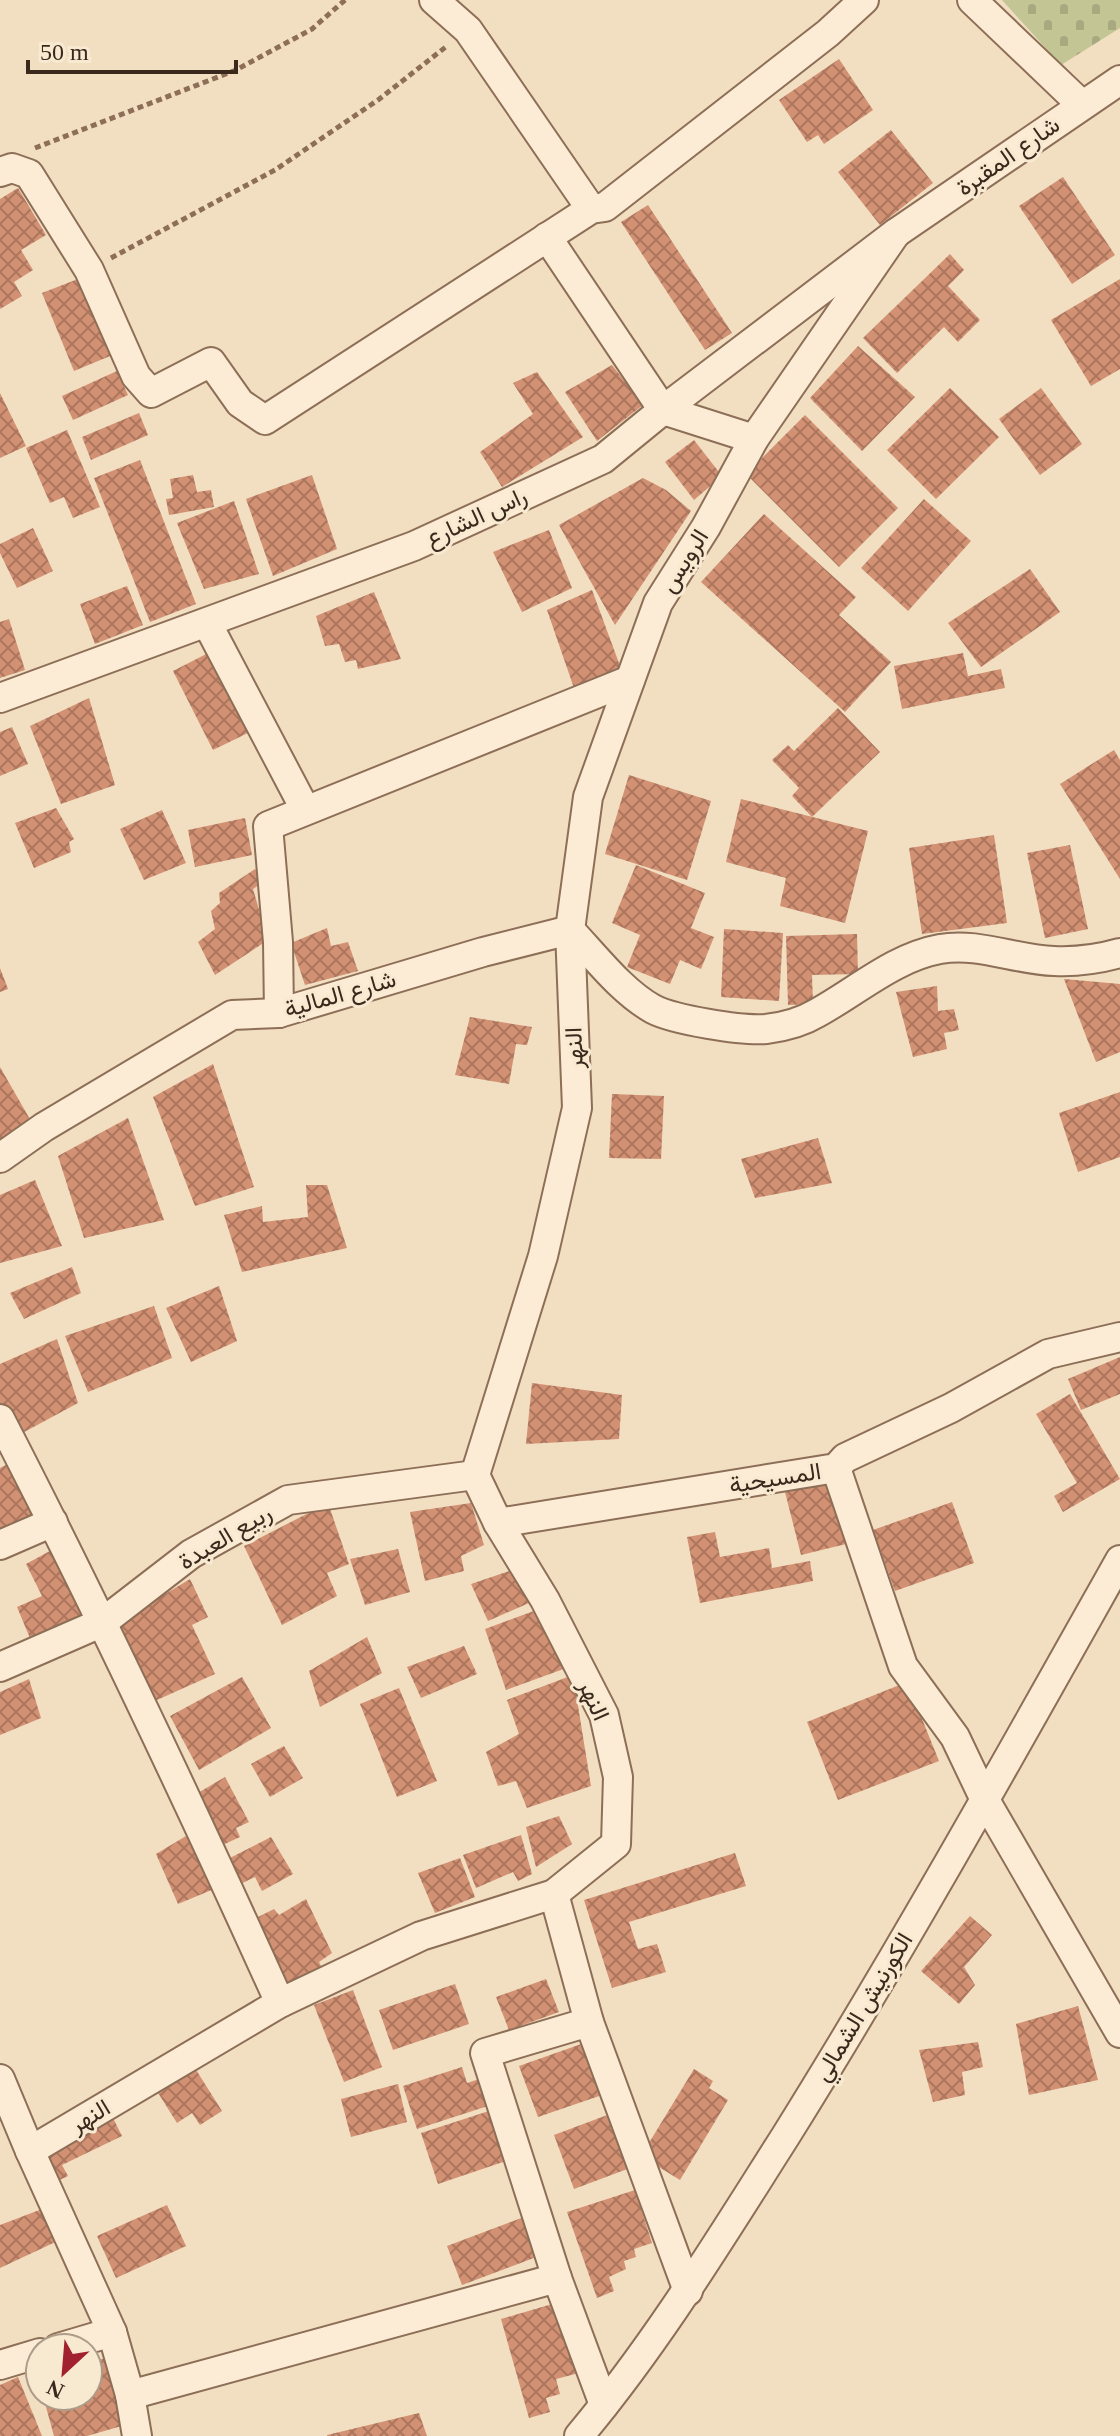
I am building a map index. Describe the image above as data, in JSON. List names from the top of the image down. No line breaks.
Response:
{"streets":{"street":["شارع المقبرة","راس الشارع","الرويس","شارع المالية","النهر","المسيحية","ربيع العبدة","الكورنيش الشمالي"]},"crossings":[["شارع المقبرة","راس الشارع"],["شارع المقبرة","الرويس"],["راس الشارع","الرويس"],["الرويس","شارع المالية"],["الرويس","النهر"],["شارع المالية","النهر"],["النهر","المسيحية"],["النهر","ربيع العبدة"]],"scale_bar":"50 m","north":"bottom left"}
